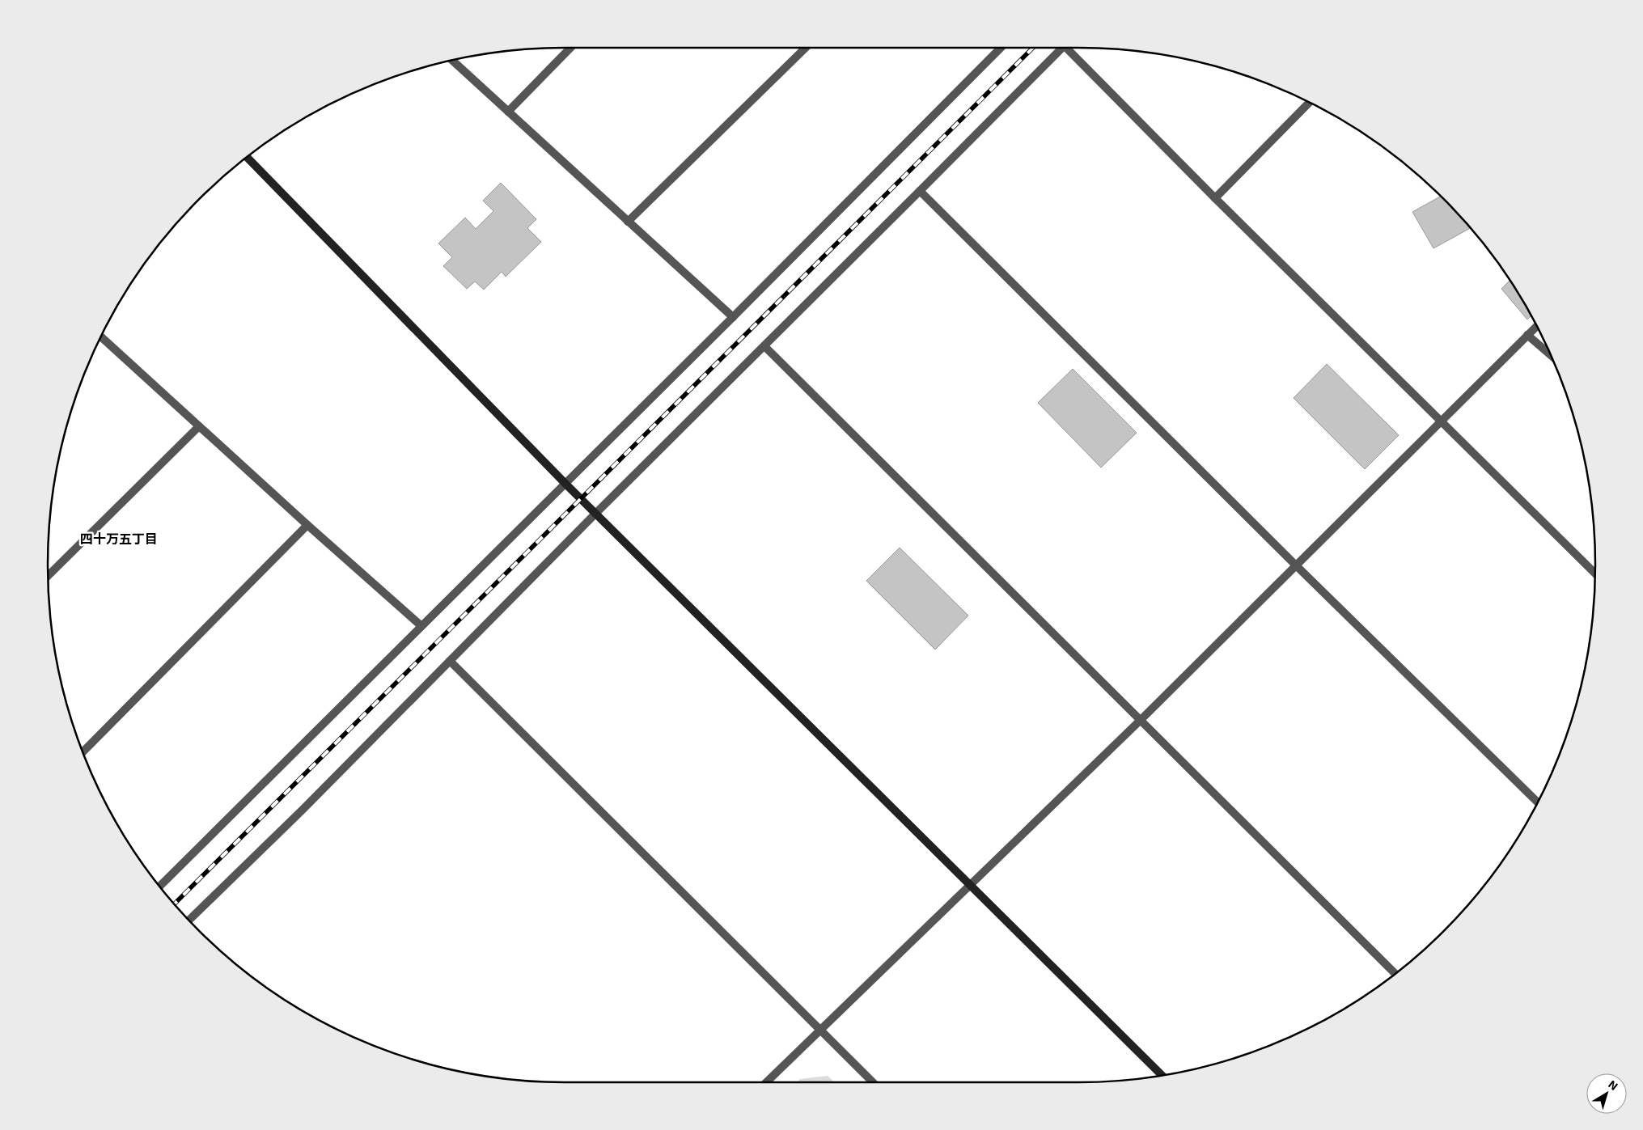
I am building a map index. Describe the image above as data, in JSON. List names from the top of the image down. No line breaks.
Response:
{"districts":["四十万五丁目"],"north":"top right"}
